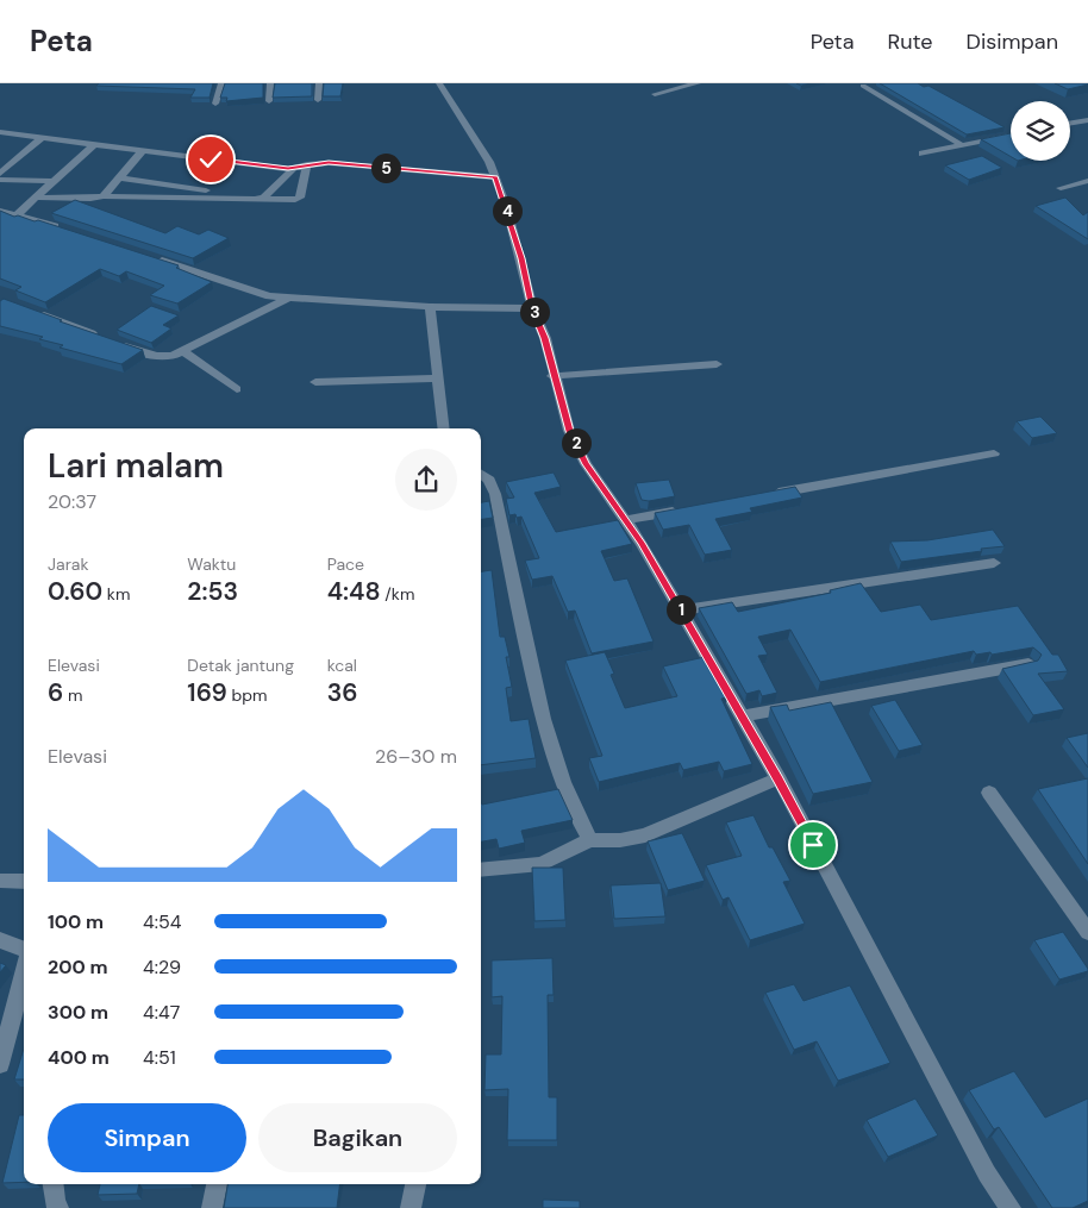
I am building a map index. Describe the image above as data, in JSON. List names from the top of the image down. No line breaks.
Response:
{"page":{"header":"Peta","nav":["Peta","Rute","Disimpan"],"pins":["5","4","3","2","1"],"heading":["Lari malam","20:37"],"stats":[["Jarak","0.60 km"],["Waktu","2:53"],["Pace","4:48 /km"],["Elevasi","6 m"],["Detak jantung","169 bpm"],["kcal","36"]],"chart":["Elevasi","26–30 m"],"list":[{"name":"100 m","note":"4:54"},{"name":"200 m","note":"4:29"},{"name":"300 m","note":"4:47"},{"name":"400 m","note":"4:51"}],"buttons":["Simpan","Bagikan"]}}
